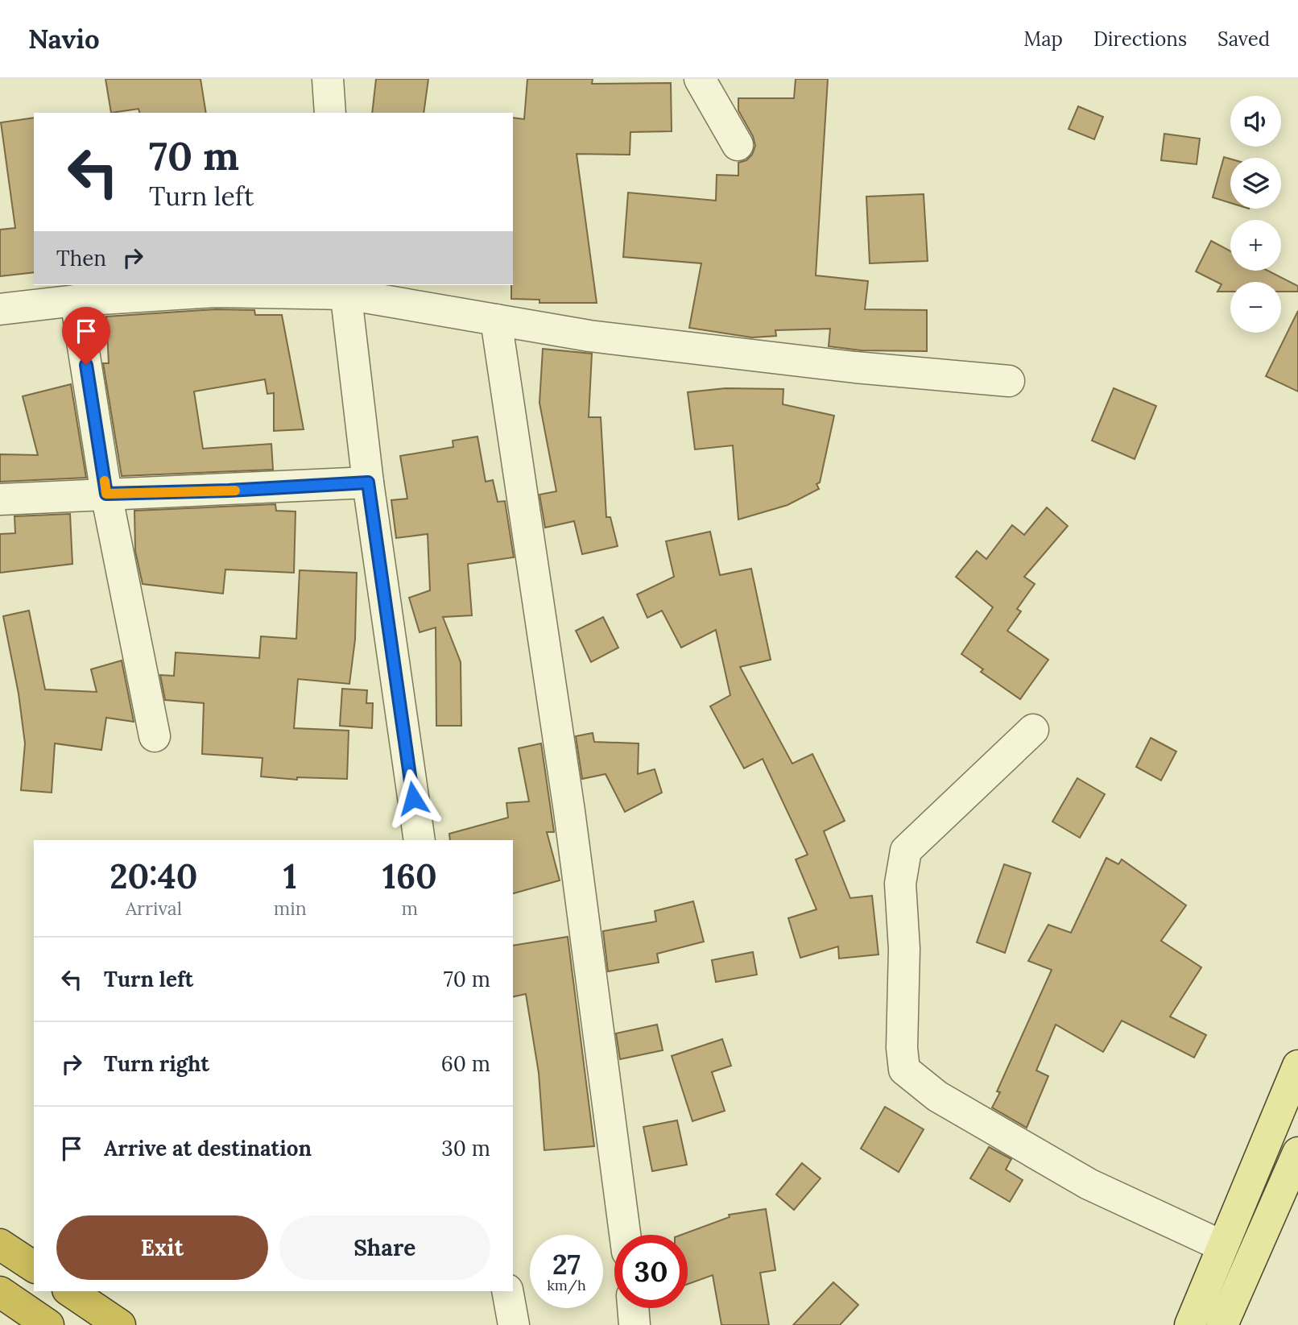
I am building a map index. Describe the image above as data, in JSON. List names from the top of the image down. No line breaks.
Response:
{"page":{"header":"Navio","nav":["Map","Directions","Saved"],"map_buttons":["+","−"],"turn":["70 m","Turn left"],"then":"Then","eta":["20:40","Arrival","1","min","160","m"],"list":[{"name":"Turn left","value":"70 m"},{"name":"Turn right","value":"60 m"},{"name":"Arrive at destination","value":"30 m"}],"buttons":["Exit","Share"],"speed":"27 km/h","limit":"30"}}
